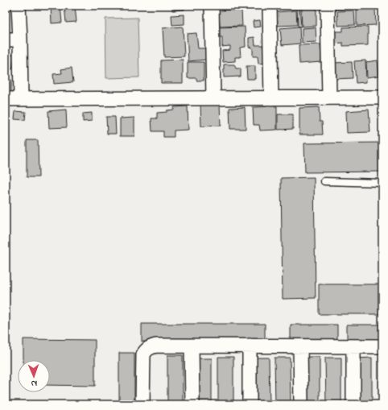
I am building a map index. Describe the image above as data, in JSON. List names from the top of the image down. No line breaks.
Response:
{"north":"bottom"}
